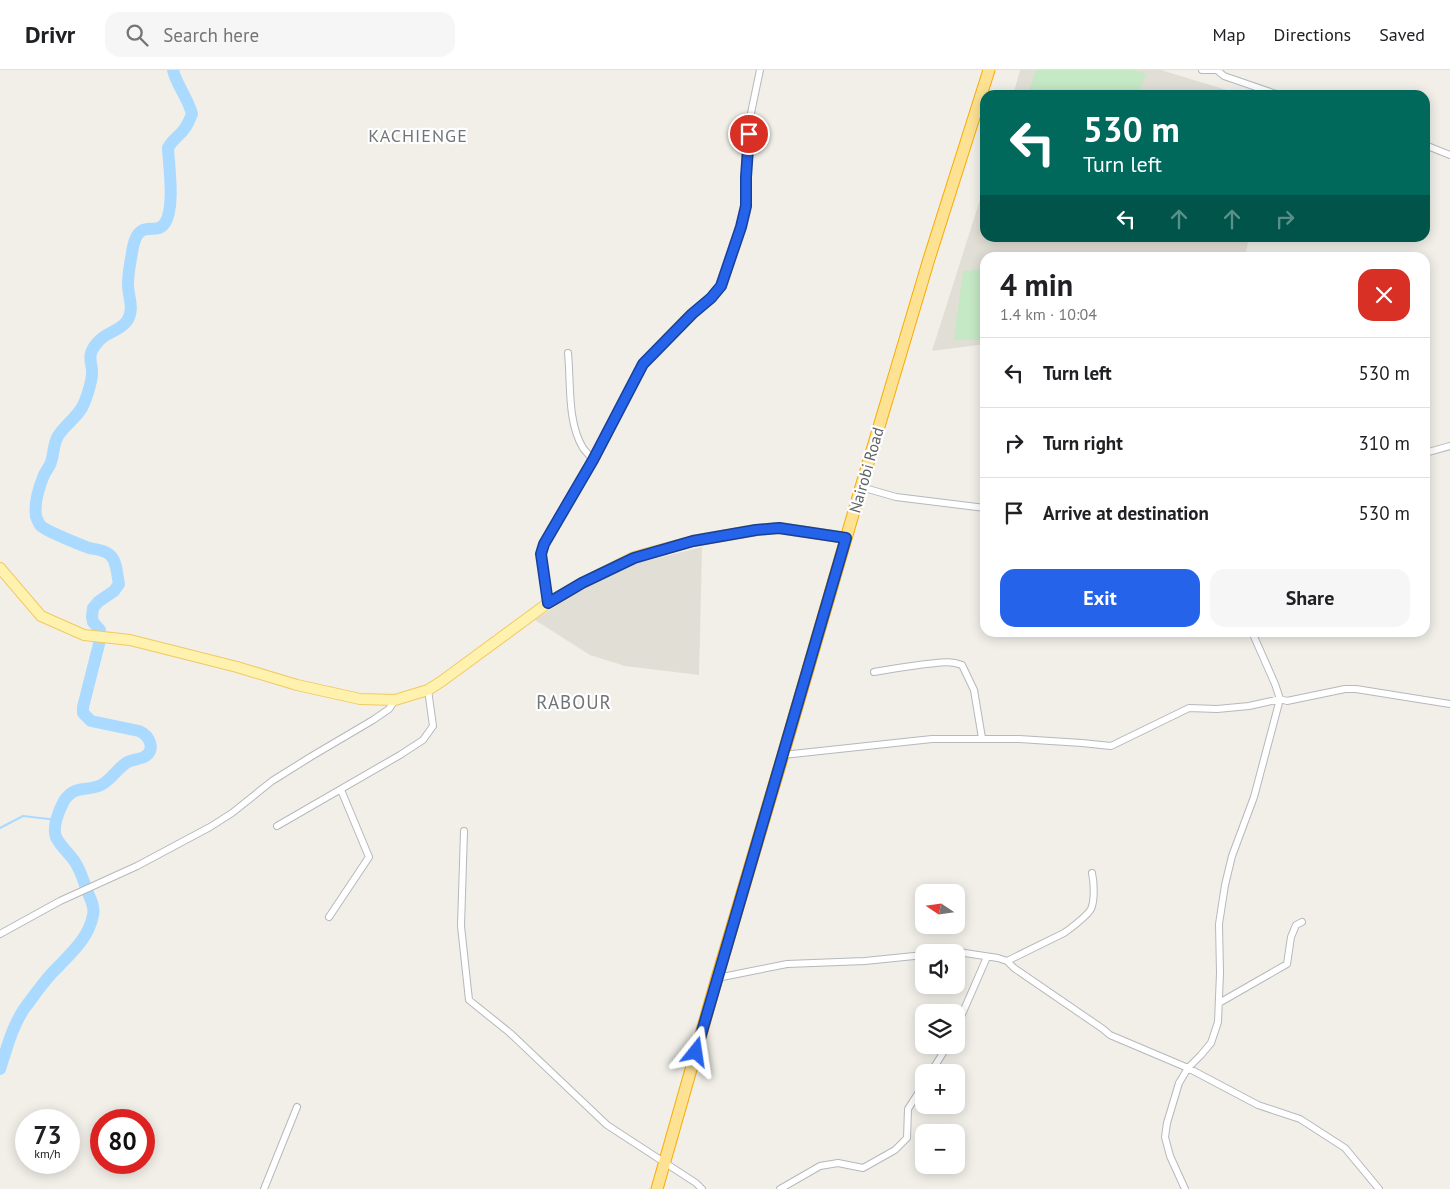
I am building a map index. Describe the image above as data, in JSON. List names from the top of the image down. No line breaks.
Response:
{"streets":{"highway":["Nairobi Road"]},"districts":["KACHIENGE","RABOUR"],"north":"left","page":{"header":"Drivr","search":"Search here","nav":["Map","Directions","Saved"],"turn":["530 m","Turn left"],"heading":["4 min","1.4 km · 10:04"],"list":[{"name":"Turn left","value":"530 m"},{"name":"Turn right","value":"310 m"},{"name":"Arrive at destination","value":"530 m"}],"buttons":["Exit","Share"],"map_buttons":["+","−"],"speed":"73 km/h","limit":"80"}}
